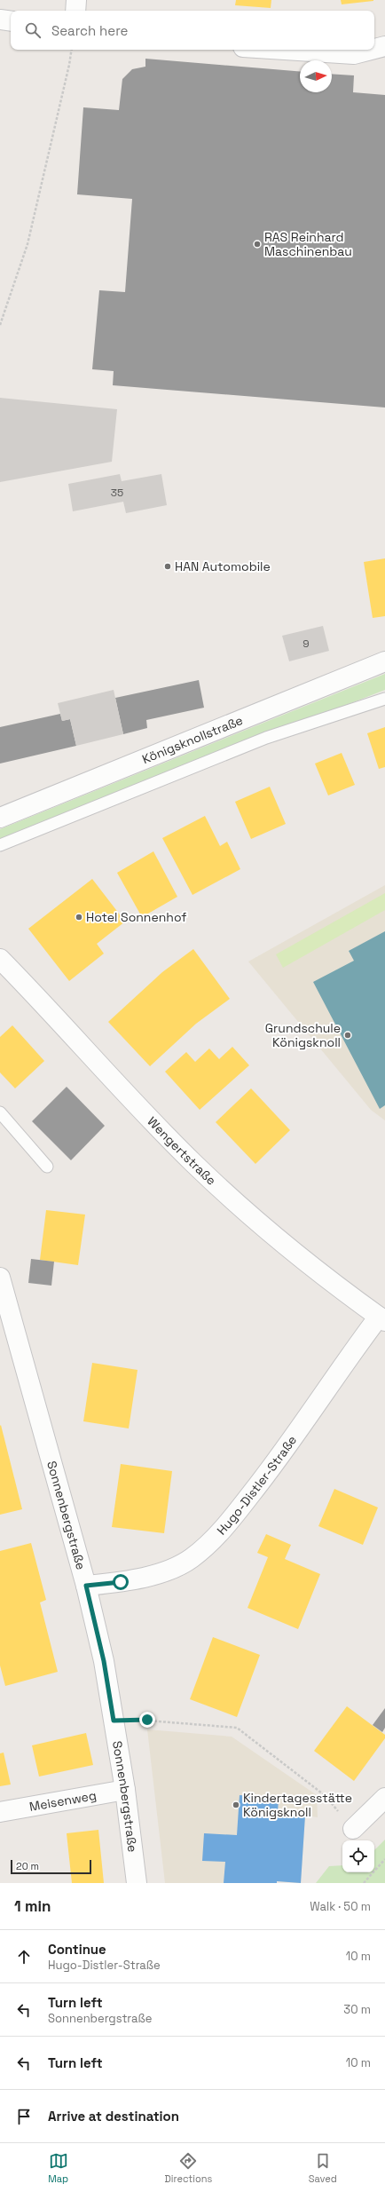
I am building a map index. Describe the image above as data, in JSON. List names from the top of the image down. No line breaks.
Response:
{"streets":{"street":["Königsknollstraße","Wengertstraße","Hugo-Distler-Straße","Sonnenbergstraße","Meisenweg"]},"crossings":[["Wengertstraße","Hugo-Distler-Straße"],["Hugo-Distler-Straße","Sonnenbergstraße"],["Sonnenbergstraße","Meisenweg"]],"places":["RAS Reinhard Maschinenbau","HAN Automobile","Hotel Sonnenhof","Grundschule Königsknoll","Kindertagesstätte Königsknoll"],"house_numbers":["35","9"],"scale_bar":"20 m","north":"right","page":{"search":"Search here","scale":"20 m","heading":["1 min","Walk · 50 m"],"list":[["Continue","Hugo-Distler-Straße","10 m"],["Turn left","Sonnenbergstraße","30 m"],["Turn left","10 m"],"Arrive at destination"],"nav":["Map","Directions","Saved"]}}
